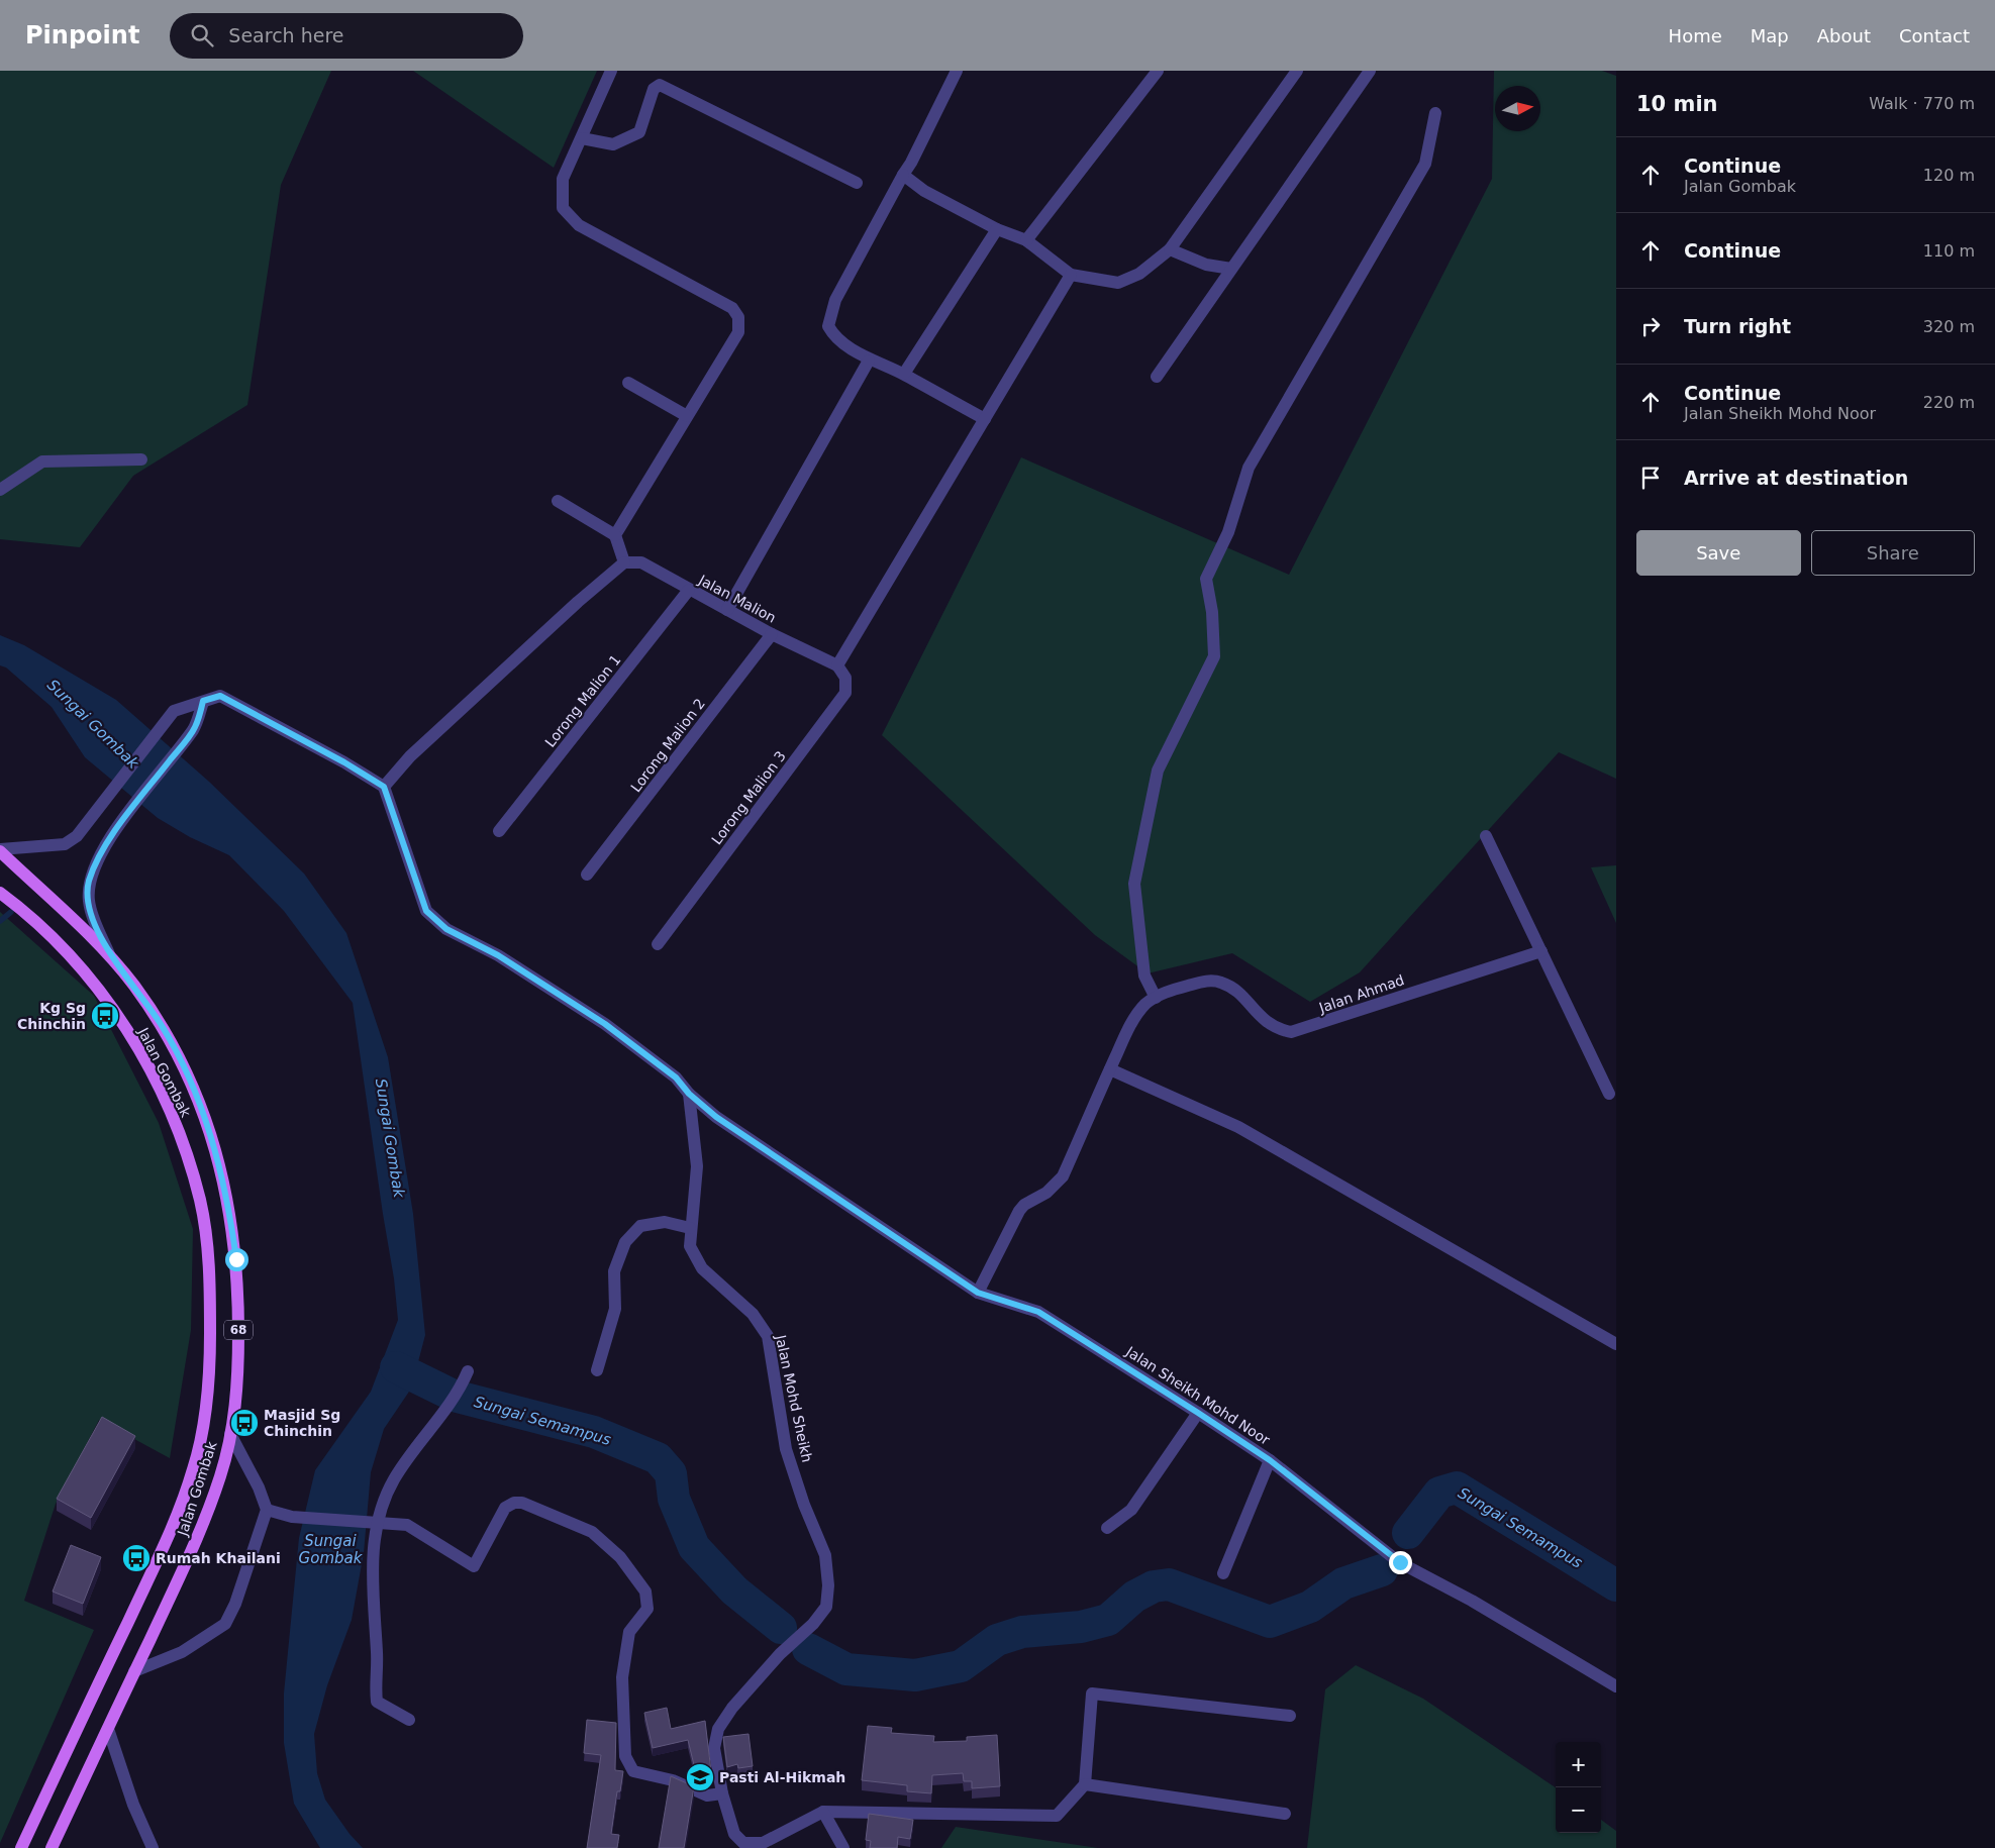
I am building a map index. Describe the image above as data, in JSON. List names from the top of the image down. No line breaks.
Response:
{"streets":{"main road":["Jalan Gombak","68"],"street":["Jalan Malion","Lorong Malion 1","Lorong Malion 2","Lorong Malion 3","Jalan Ahmad","Jalan Sheikh Mohd Noor","Jalan Mohd Sheikh"]},"crossings":[["Jalan Malion","Lorong Malion 1"],["Jalan Malion","Lorong Malion 2"],["Jalan Malion","Lorong Malion 3"],["Jalan Sheikh Mohd Noor","Jalan Mohd Sheikh"]],"water":["Sungai Gombak","Sungai Semampus"],"places":{"bus stop":["Kg Sg Chinchin","Masjid Sg Chinchin","Rumah Khailani"],"school or university":["Pasti Al-Hikmah"]},"north":"right","page":{"header":"Pinpoint","search":"Search here","nav":["Home","Map","About","Contact"],"heading":["10 min","Walk · 770 m"],"list":[["Continue","Jalan Gombak","120 m"],["Continue","110 m"],["Turn right","320 m"],["Continue","Jalan Sheikh Mohd Noor","220 m"],"Arrive at destination"],"buttons":["Save","Share"],"map_buttons":["+","−"]}}
